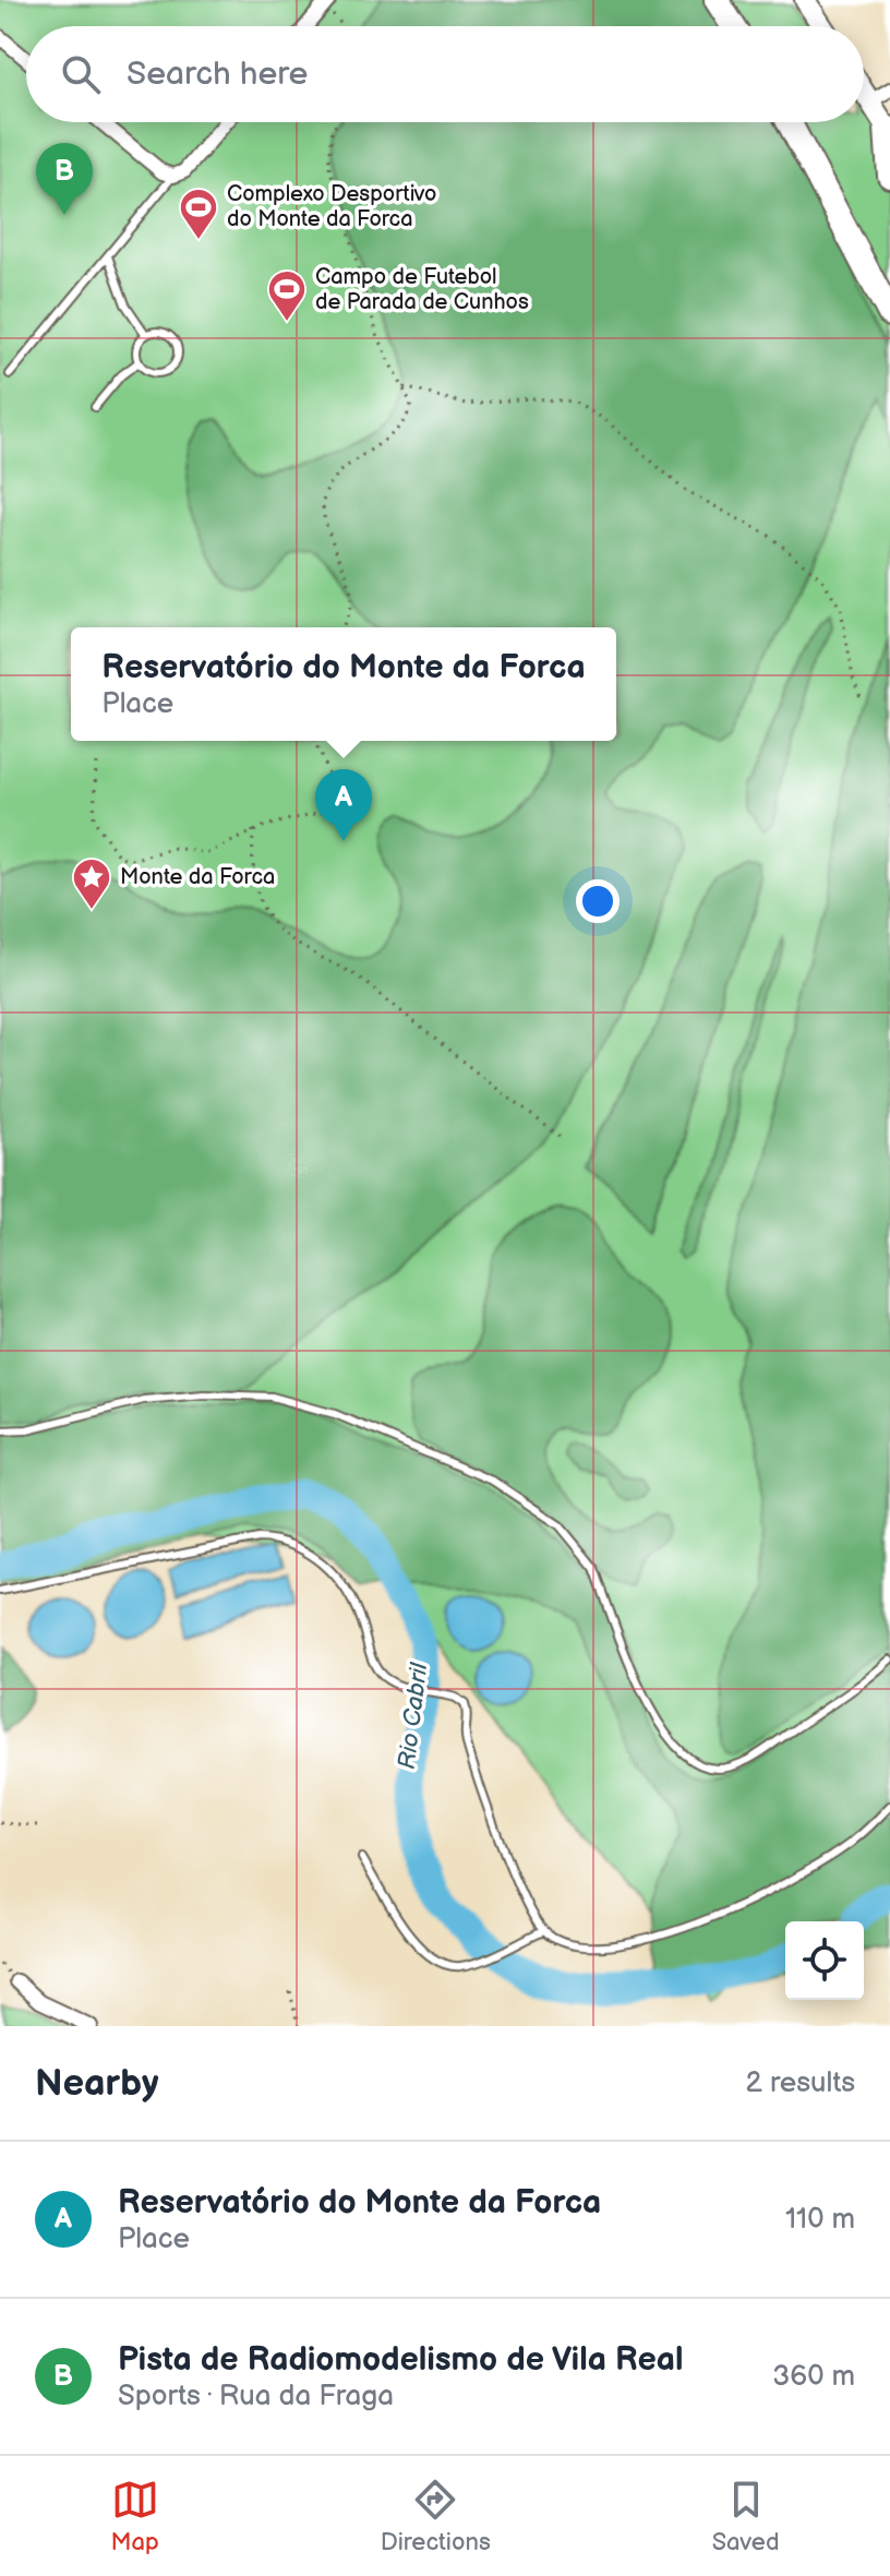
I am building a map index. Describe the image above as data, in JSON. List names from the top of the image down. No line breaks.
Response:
{"water":["Rio Cabril"],"places":{"sports":["Complexo Desportivo do Monte da Forca","Campo de Futebol de Parada de Cunhos"],"place":["Monte da Forca"]},"page":{"search":"Search here","pins":["B","A"],"popup":["Reservatório do Monte da Forca","Place"],"heading":["Nearby","2 results"],"list":[{"mark":"A","name":"Reservatório do Monte da Forca","note":"Place","value":"110 m"},{"mark":"B","name":"Pista de Radiomodelismo de Vila Real","note":"Sports · Rua da Fraga","value":"360 m"}],"nav":["Map","Directions","Saved"]}}
